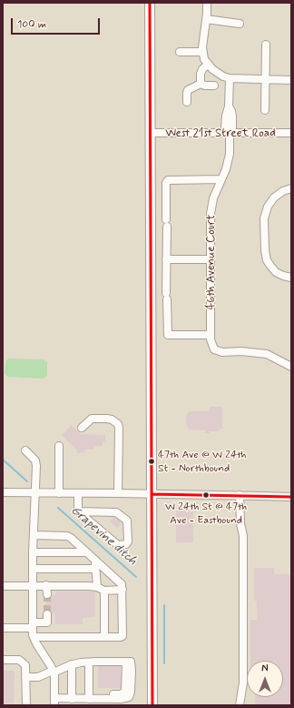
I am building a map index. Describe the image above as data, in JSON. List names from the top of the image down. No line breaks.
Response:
{"streets":{"street":["West 21st Street Road","46th Avenue Court"]},"crossings":[["West 21st Street Road","46th Avenue Court"]],"water":["Grapevine ditch"],"places":["47th Ave @ W 24th St - Northbound","W 24th St @ 47th Ave - Eastbound"],"scale_bar":"100 m","north":"top"}
